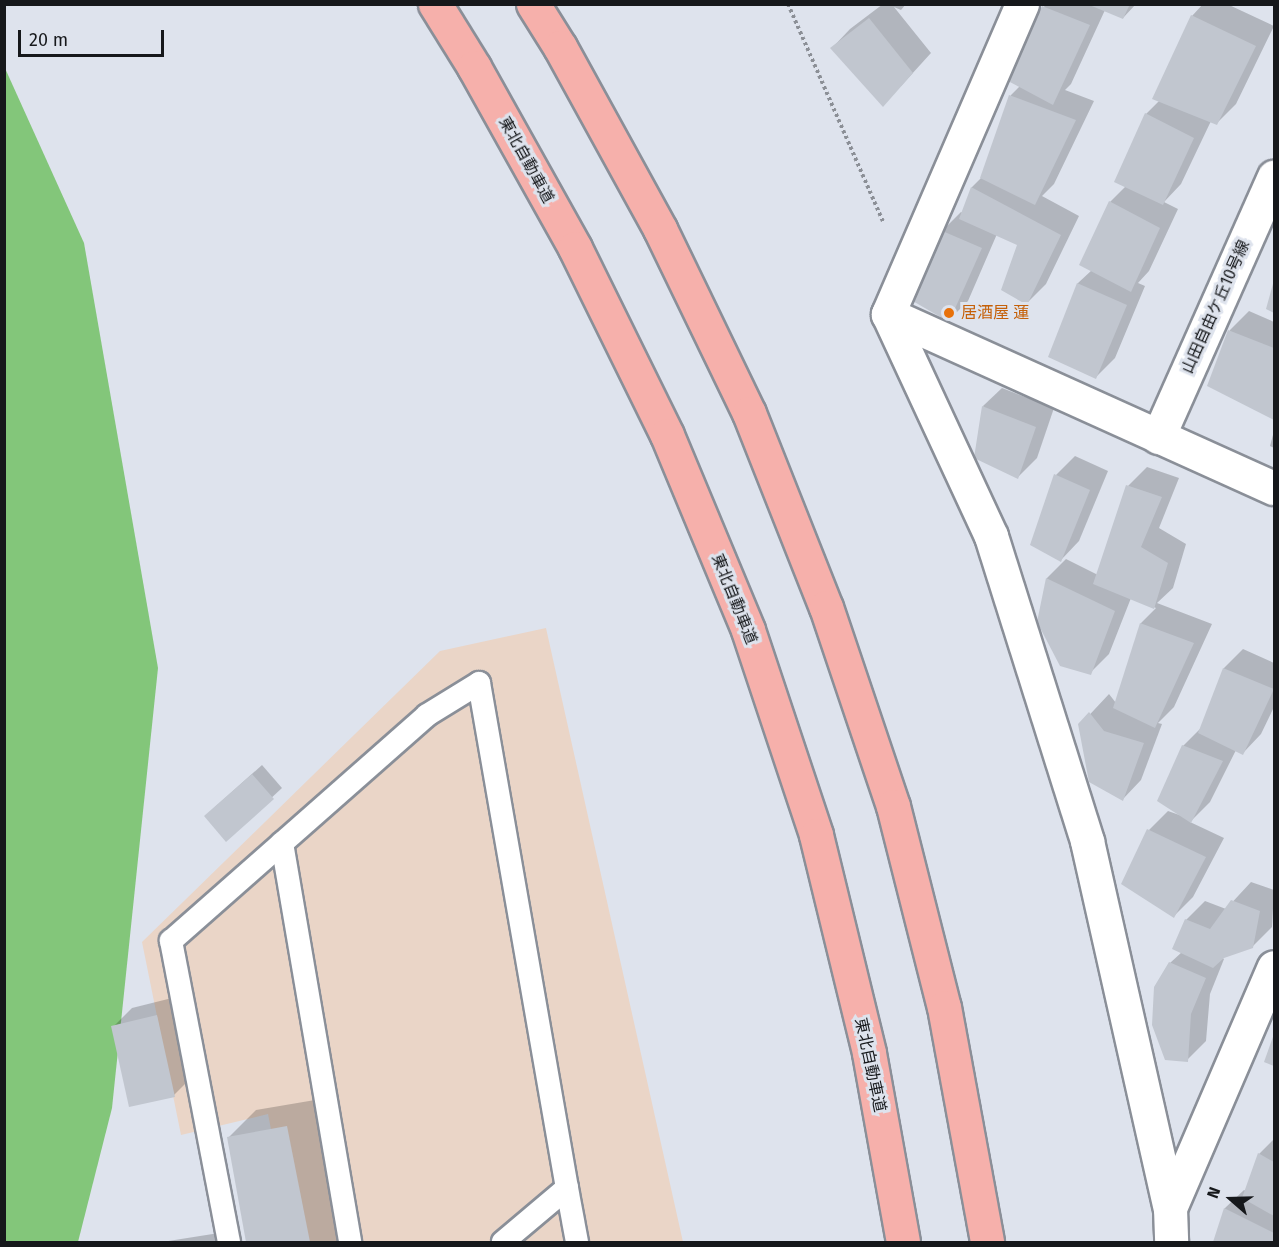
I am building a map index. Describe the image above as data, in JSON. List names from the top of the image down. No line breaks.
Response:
{"streets":{"highway":["東北自動車道"],"street":["山田自由ケ丘10号線"]},"places":["居酒屋 蓮"],"scale_bar":"20 m","north":"left"}
